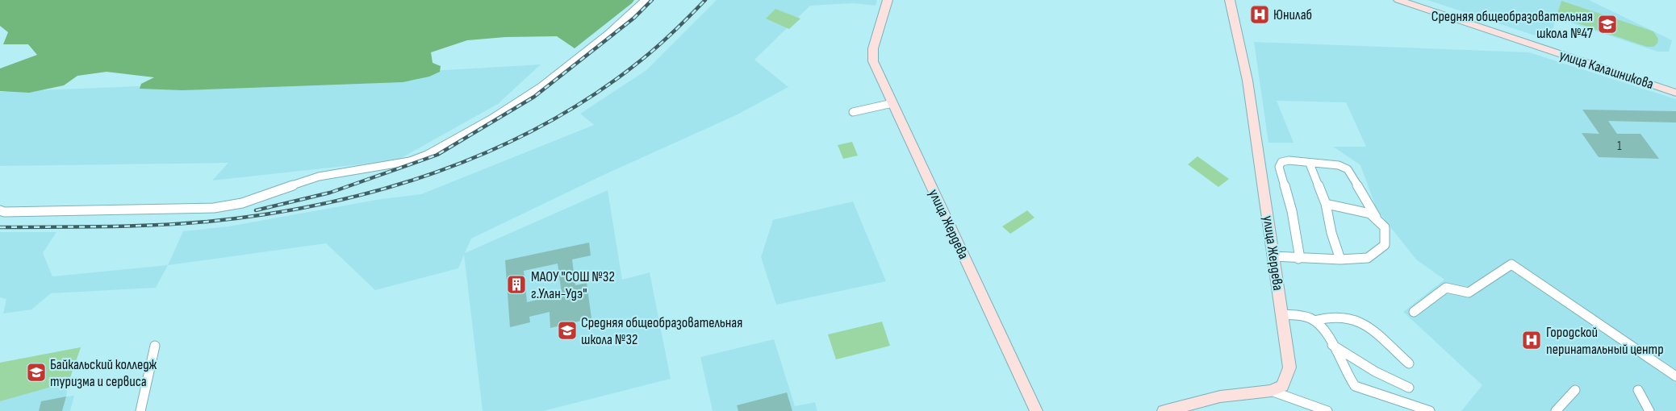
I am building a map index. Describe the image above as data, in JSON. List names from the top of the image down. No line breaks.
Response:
{"streets":{"main road":["улица Калашникова","улица Жердева"]},"places":{"hospital":["Юнилаб","Городской перинатальный центр"],"school or university":["Средняя общеобразовательная школа №47","Средняя общеобразовательная школа №32","Байкальский колледж туризма и сервиса"],"building":["МАОУ \"СОШ №32 г.Улан-Удэ\""]},"house_numbers":["1"]}
